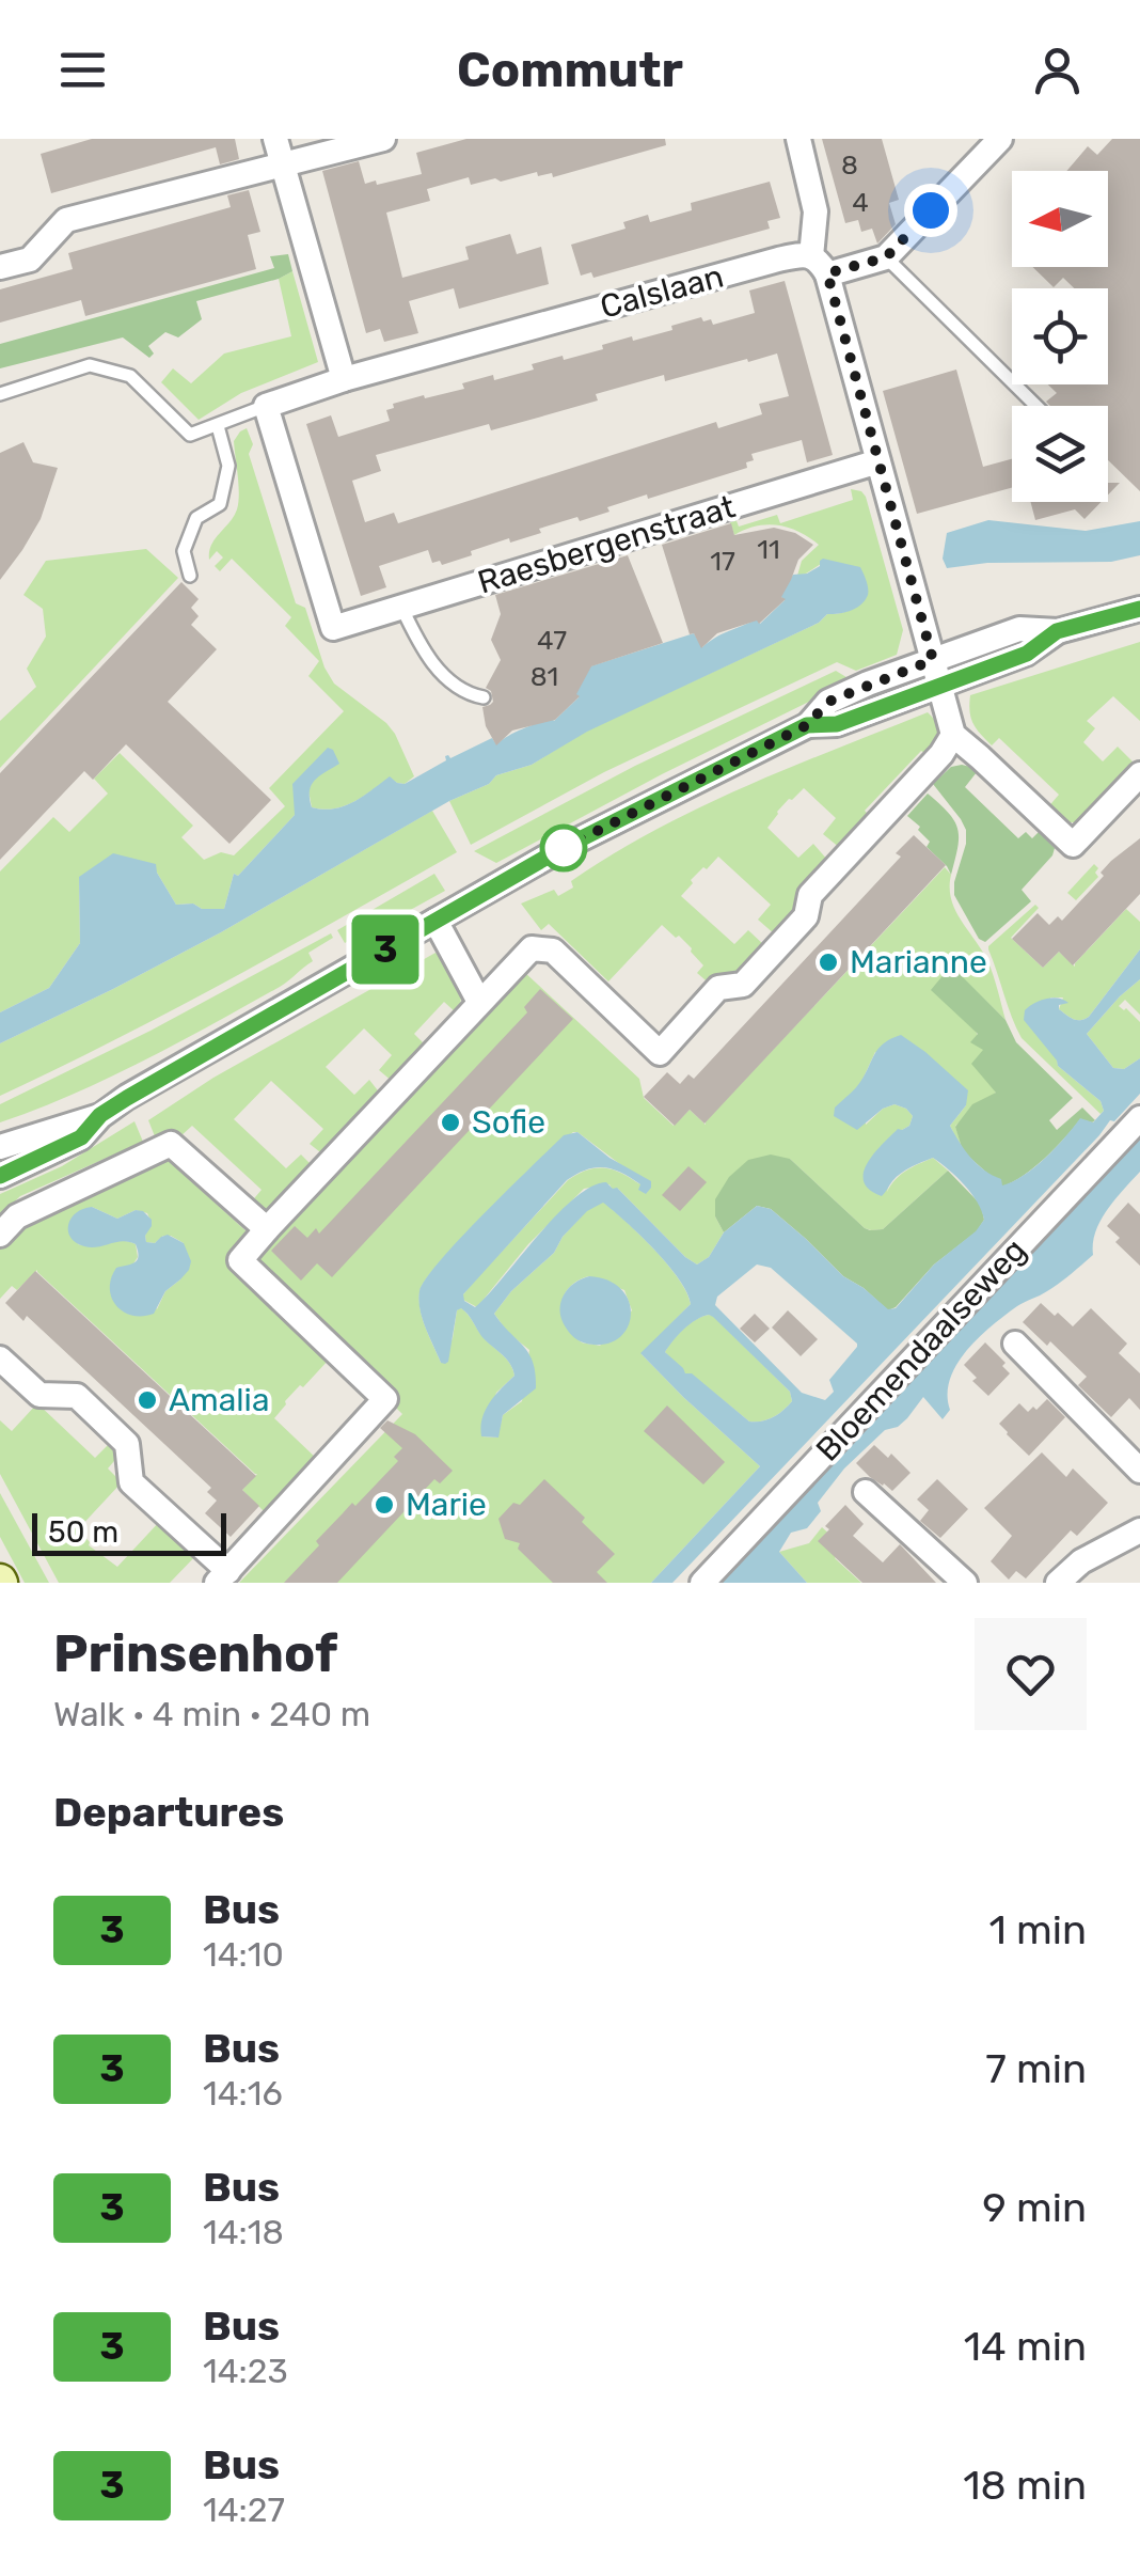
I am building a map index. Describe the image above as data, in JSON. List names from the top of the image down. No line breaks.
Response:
{"streets":{"street":["Calslaan","Raesbergenstraat","Bloemendaalseweg"]},"crossings":[["Calslaan","Raesbergenstraat"]],"places":["Marianne","Sofie","Amalia","Marie"],"lines":["bus line 3"],"house_numbers":["8","4","11","17","47","81"],"scale_bar":"50 m","north":"left","page":{"header":"Commutr","on_map":"3","scale":"50 m","heading":[["Prinsenhof","Walk · 4 min · 240 m"],"Departures"],"list":[{"mark":"3","name":"Bus","note":"14:10","value":"1 min"},{"mark":"3","name":"Bus","note":"14:16","value":"7 min"},{"mark":"3","name":"Bus","note":"14:18","value":"9 min"},{"mark":"3","name":"Bus","note":"14:23","value":"14 min"},{"mark":"3","name":"Bus","note":"14:27","value":"18 min"}]}}
